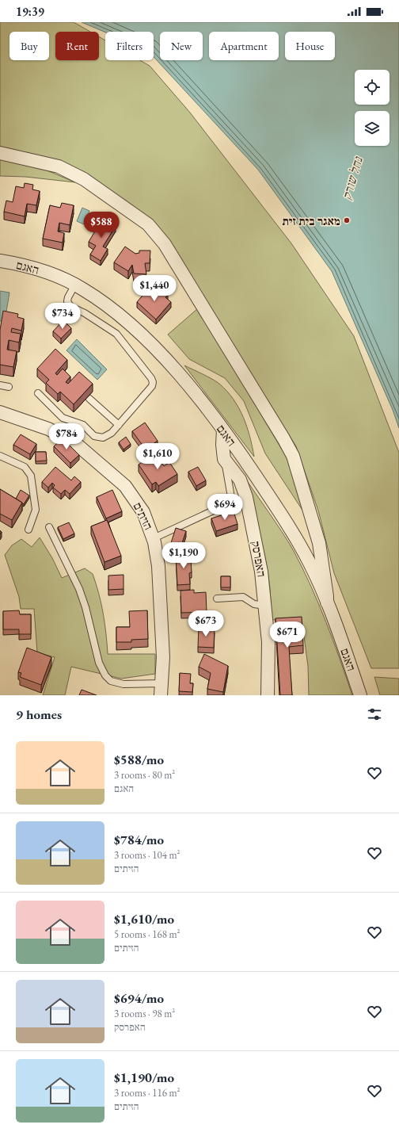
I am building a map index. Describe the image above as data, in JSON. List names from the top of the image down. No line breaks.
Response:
{"streets":{"street":["האגם","הזיתים","האפרסק"]},"water":["נחל שורק"],"places":["מאגר בית זית"],"page":{"status":"19:39","chip":["Buy","Rent","Filters","New","Apartment","House"],"price":["$588","$1,440","$734","$784","$1,610","$694","$1,190","$673","$671"],"heading":"9 homes","list":[{"name":"$588/mo","note":"3 rooms · 80 m² · האגם"},{"name":"$784/mo","note":"3 rooms · 104 m² · הזיתים"},{"name":"$1,610/mo","note":"5 rooms · 168 m² · הזיתים"},{"name":"$694/mo","note":"3 rooms · 98 m² · האפרסק"},{"name":"$1,190/mo","note":"3 rooms · 116 m² · הזיתים"}]}}
